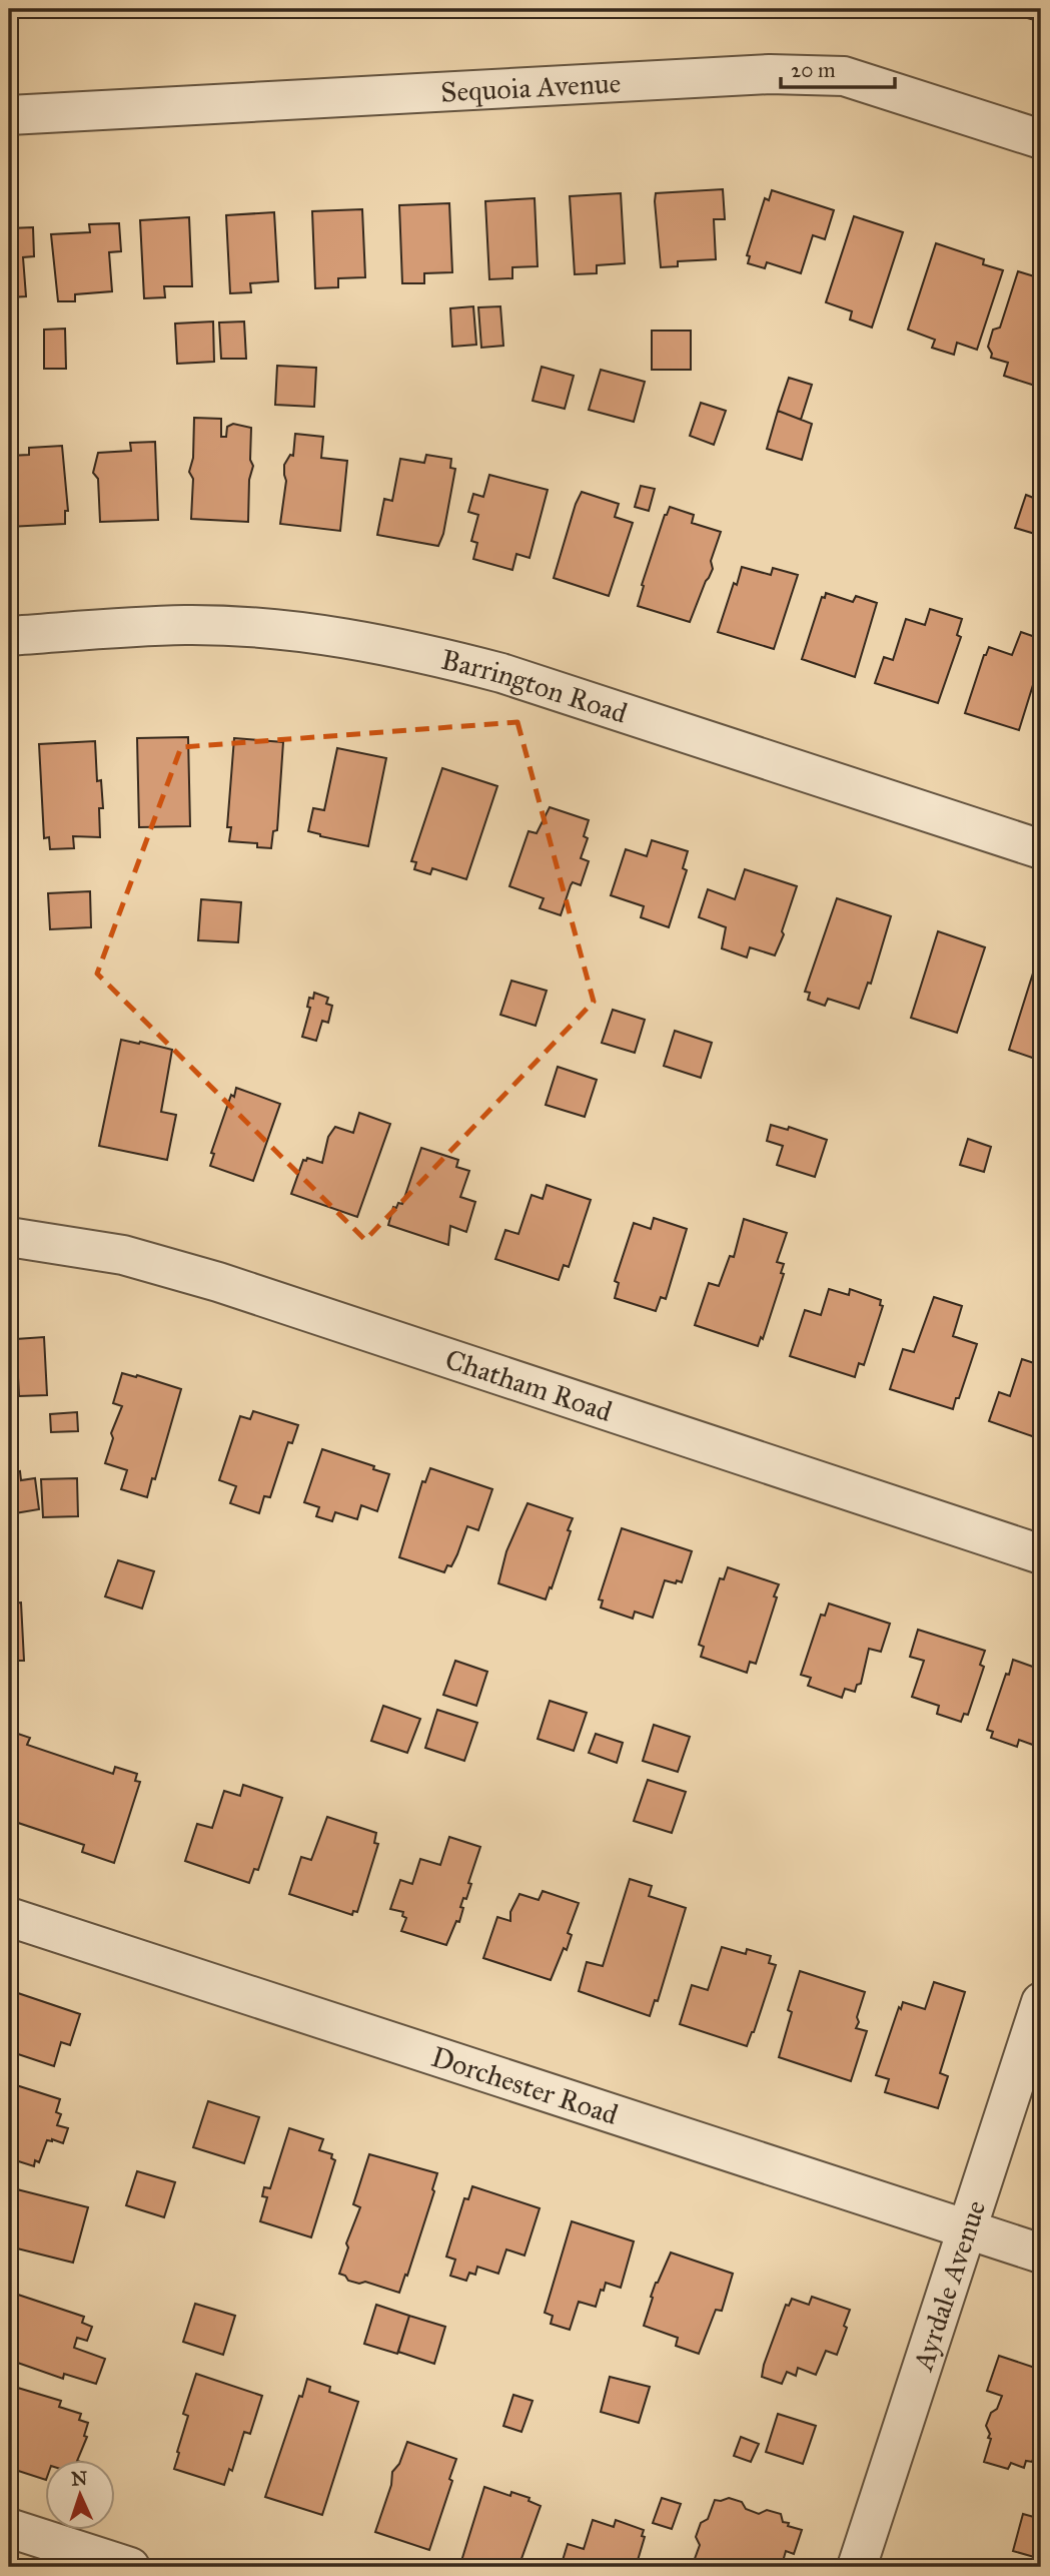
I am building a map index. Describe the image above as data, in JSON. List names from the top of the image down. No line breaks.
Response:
{"streets":{"street":["Sequoia Avenue","Barrington Road","Chatham Road","Dorchester Road","Ayrdale Avenue"]},"crossings":[["Dorchester Road","Ayrdale Avenue"]],"scale_bar":"20 m","north":"top"}
